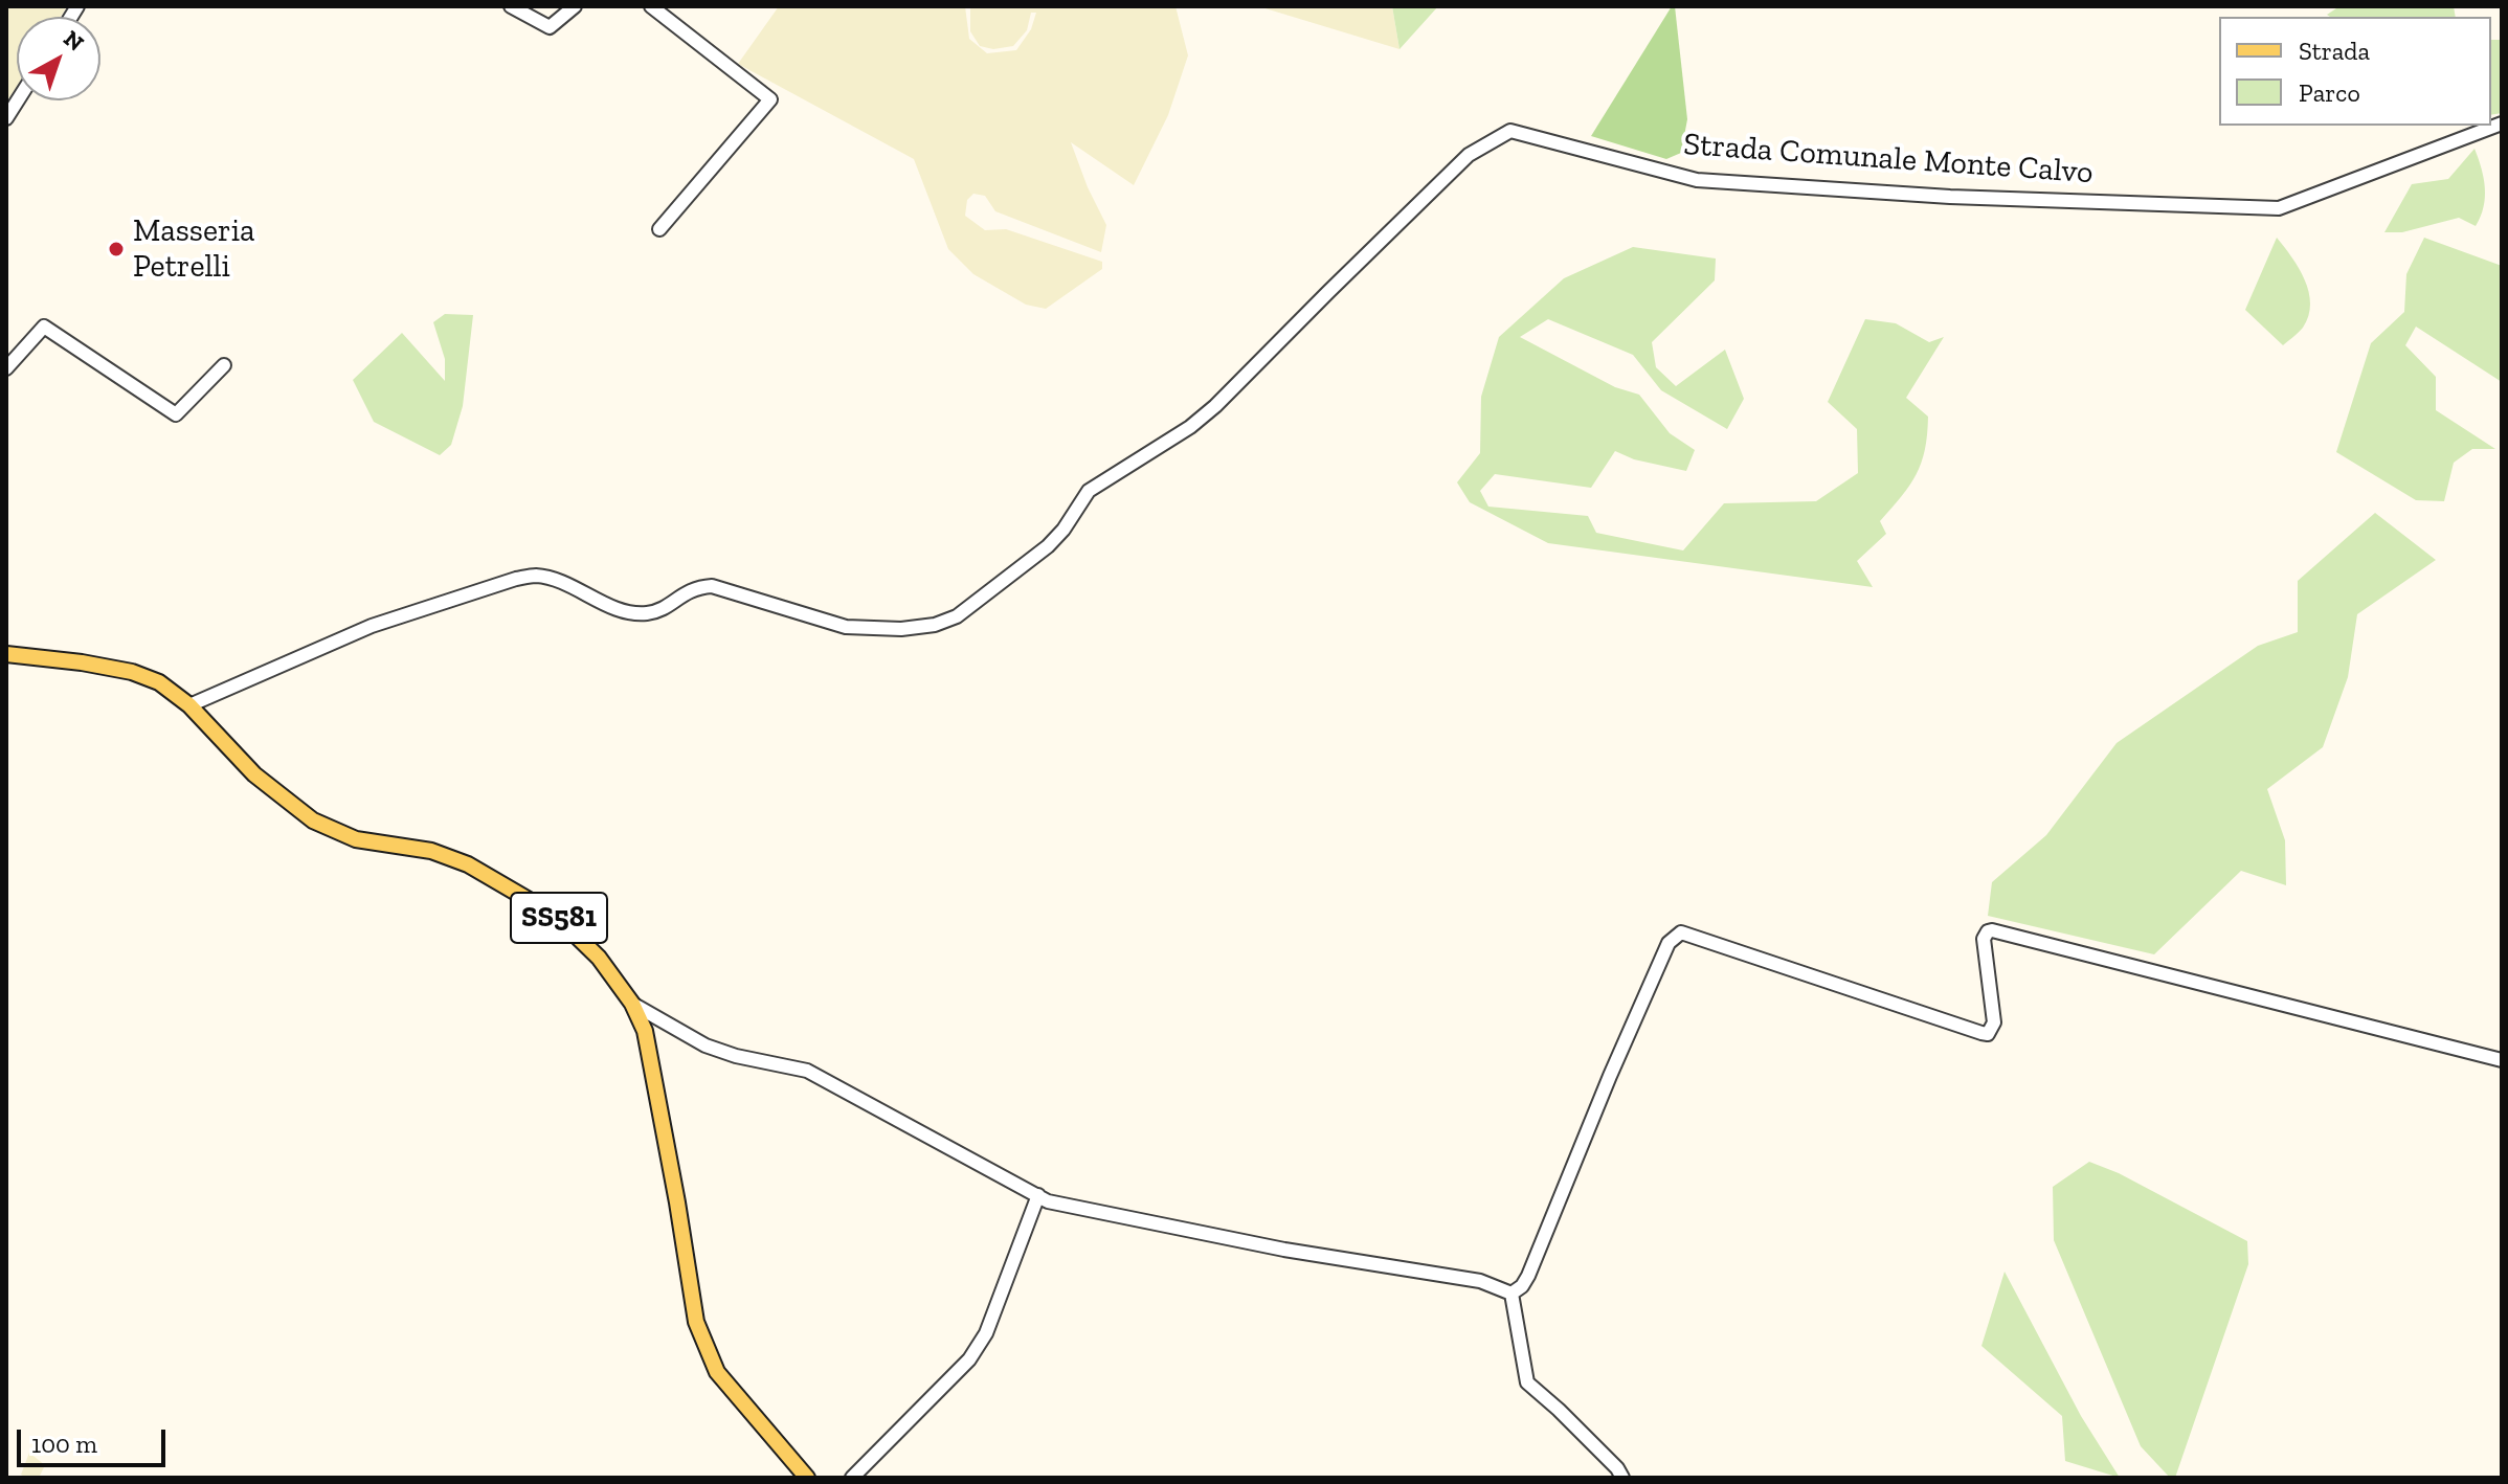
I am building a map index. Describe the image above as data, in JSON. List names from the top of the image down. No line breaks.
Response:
{"streets":{"main road":["SS581"],"street":["Strada Comunale Monte Calvo"]},"crossings":[["Strada Comunale Monte Calvo","SS581"]],"places":["Masseria Petrelli"],"legend":["Strada","Parco"],"scale_bar":"100 m","north":"top right"}
